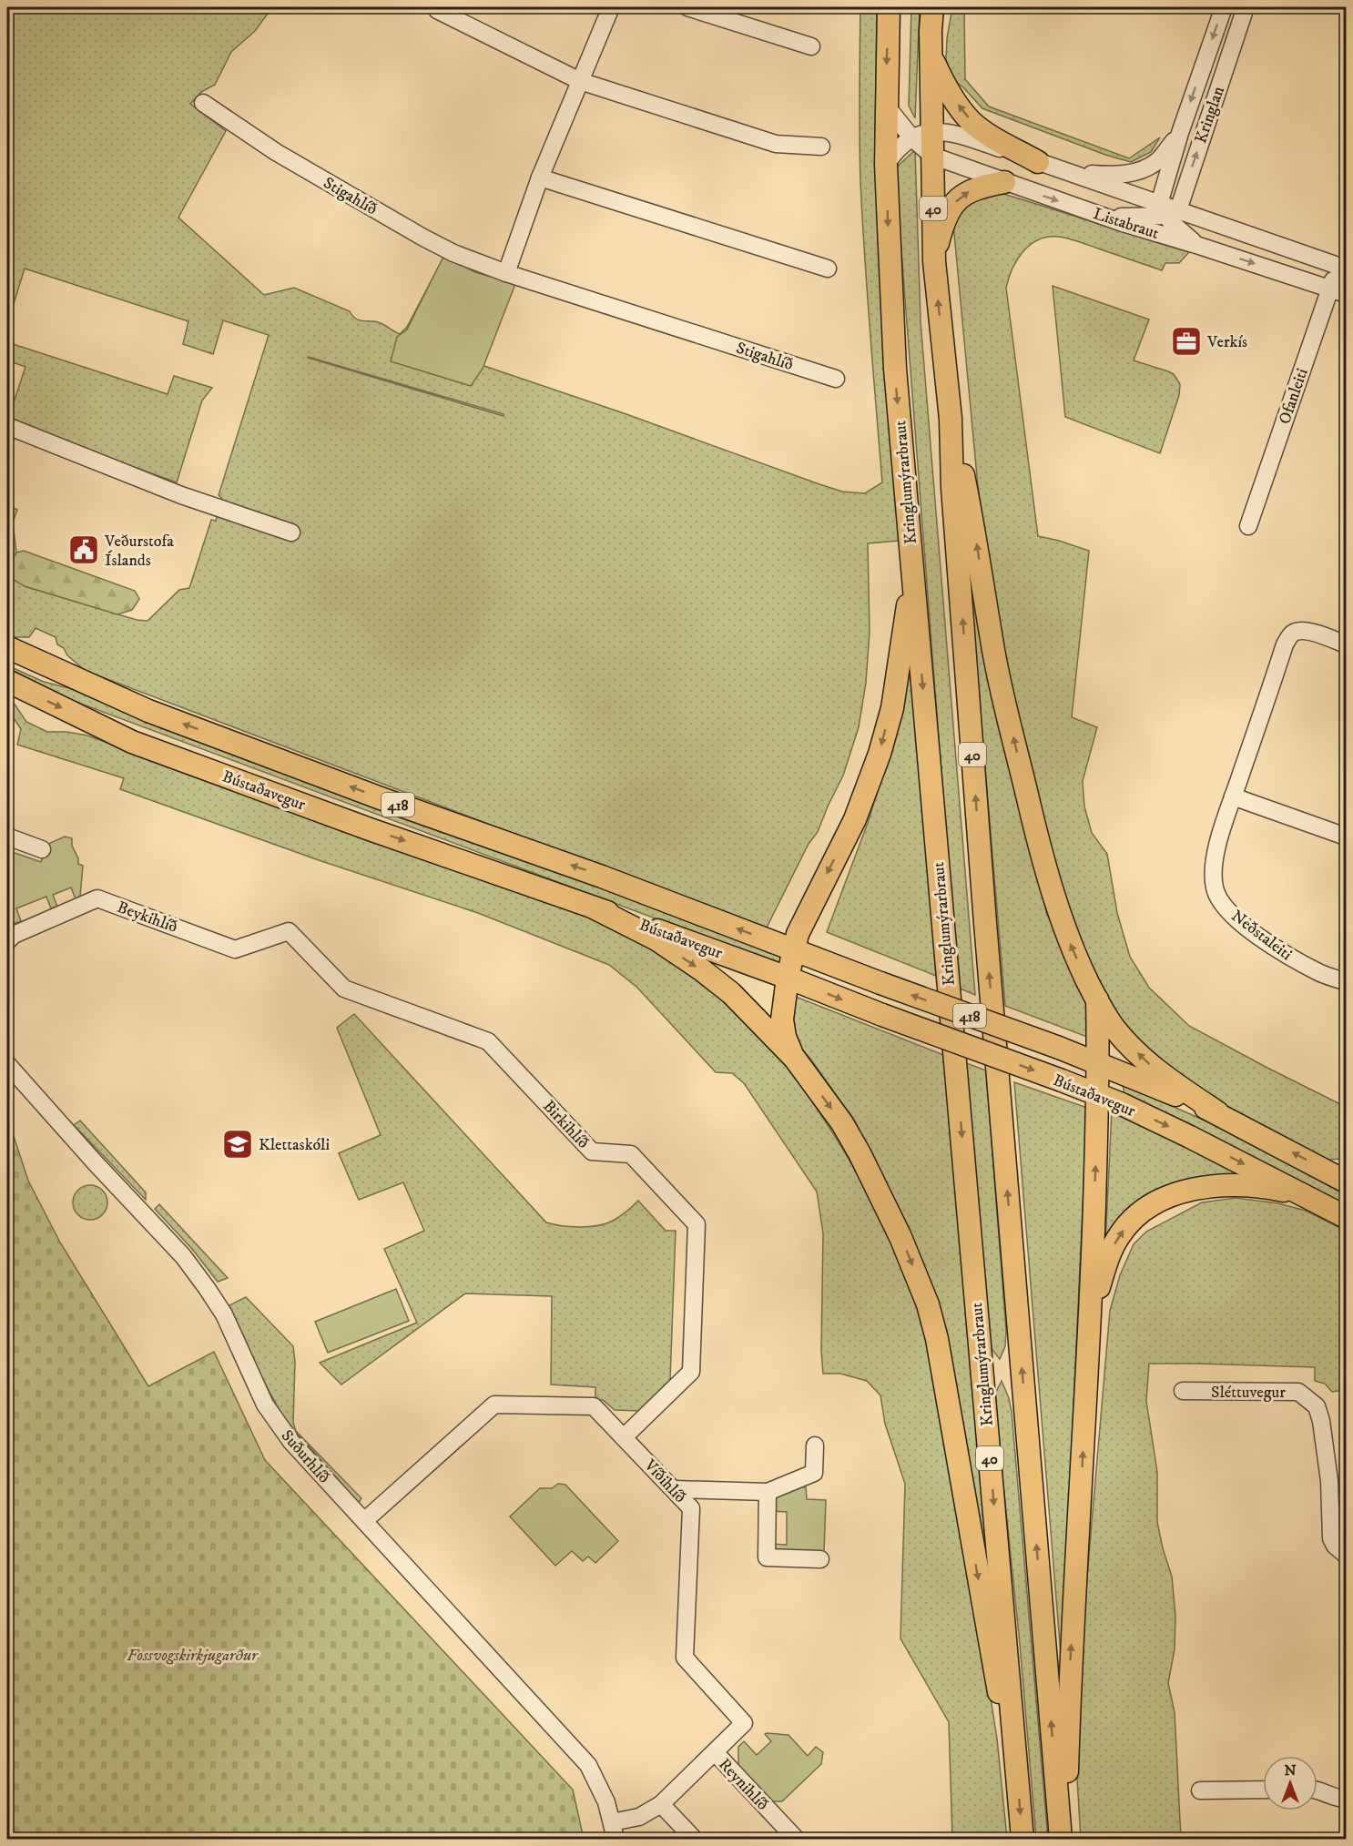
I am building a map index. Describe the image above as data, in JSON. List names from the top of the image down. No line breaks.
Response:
{"streets":{"main road":["40","Kringlumýrarbraut","Bústaðavegur","418"],"street":["Kringlan","Stigahlíð","Listabraut","Ofanleiti","Beykihlíð","Neðstaleiti","Birkihlíð","Sléttuvegur","Suðurhlíð","Víðihlíð","Reynihlíð"]},"crossings":[["Kringlan","Listabraut"],["40","Listabraut"],["Listabraut","Ofanleiti"],["Beykihlíð","Birkihlíð"],["Birkihlíð","Víðihlíð"],["Suðurhlíð","Víðihlíð"],["Víðihlíð","Reynihlíð"]],"parks":["Fossvogskirkjugarður"],"places":{"office":["Verkís"],"public building":["Veðurstofa Íslands"],"school or university":["Klettaskóli"]},"north":"top"}
